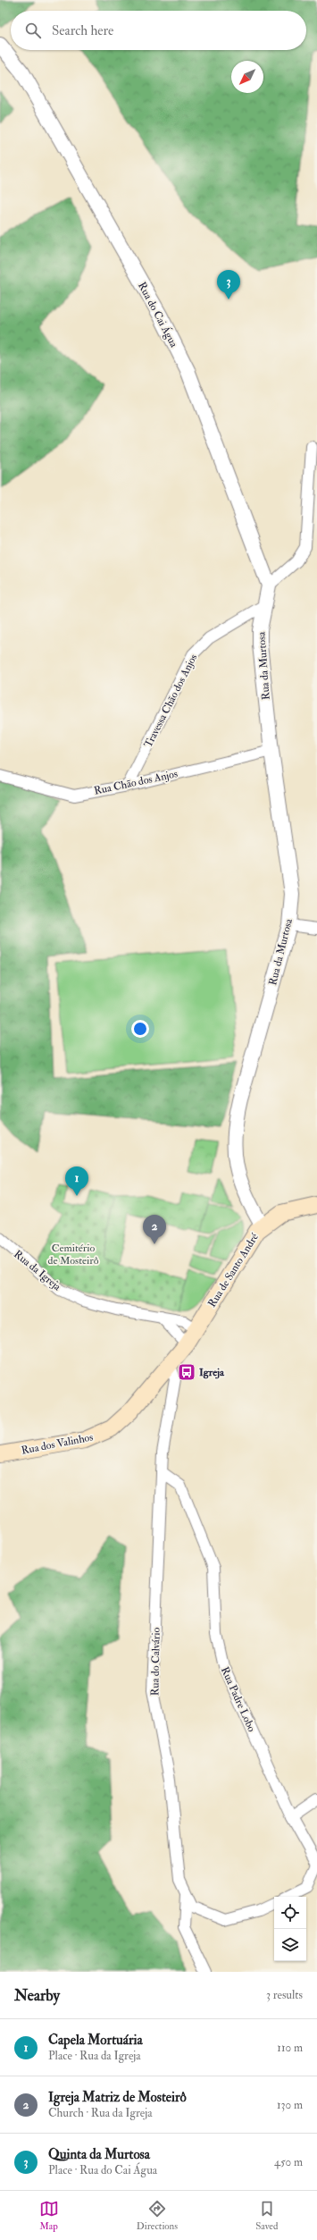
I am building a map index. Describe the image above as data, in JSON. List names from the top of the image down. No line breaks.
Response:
{"streets":{"main road":["Rua de Santo André","Rua dos Valinhos"],"street":["Rua do Cai Água","Rua da Murtosa","Travessa Chão dos Anjos","Rua Chão dos Anjos","Rua da Igreja","Rua do Calvário","Rua Padre Lobo"]},"crossings":[["Rua da Murtosa","Travessa Chão dos Anjos"],["Rua da Murtosa","Rua Chão dos Anjos"],["Rua da Murtosa","Rua de Santo André"],["Travessa Chão dos Anjos","Rua Chão dos Anjos"],["Rua da Igreja","Rua de Santo André"],["Rua de Santo André","Rua dos Valinhos"],["Rua de Santo André","Rua do Calvário"],["Rua dos Valinhos","Rua do Calvário"],["Rua do Calvário","Rua Padre Lobo"]],"parks":["Cemitério de Mosteirô"],"places":{"bus stop":["Igreja"]},"north":"bottom left","page":{"search":"Search here","pins":["3","1","2"],"heading":["Nearby","3 results"],"list":[{"mark":"1","name":"Capela Mortuária","note":"Place · Rua da Igreja","value":"110 m"},{"mark":"2","name":"Igreja Matriz de Mosteirô","note":"Church · Rua da Igreja","value":"130 m"},{"mark":"3","name":"Quinta da Murtosa","note":"Place · Rua do Cai Água","value":"450 m"}],"nav":["Map","Directions","Saved"]}}
